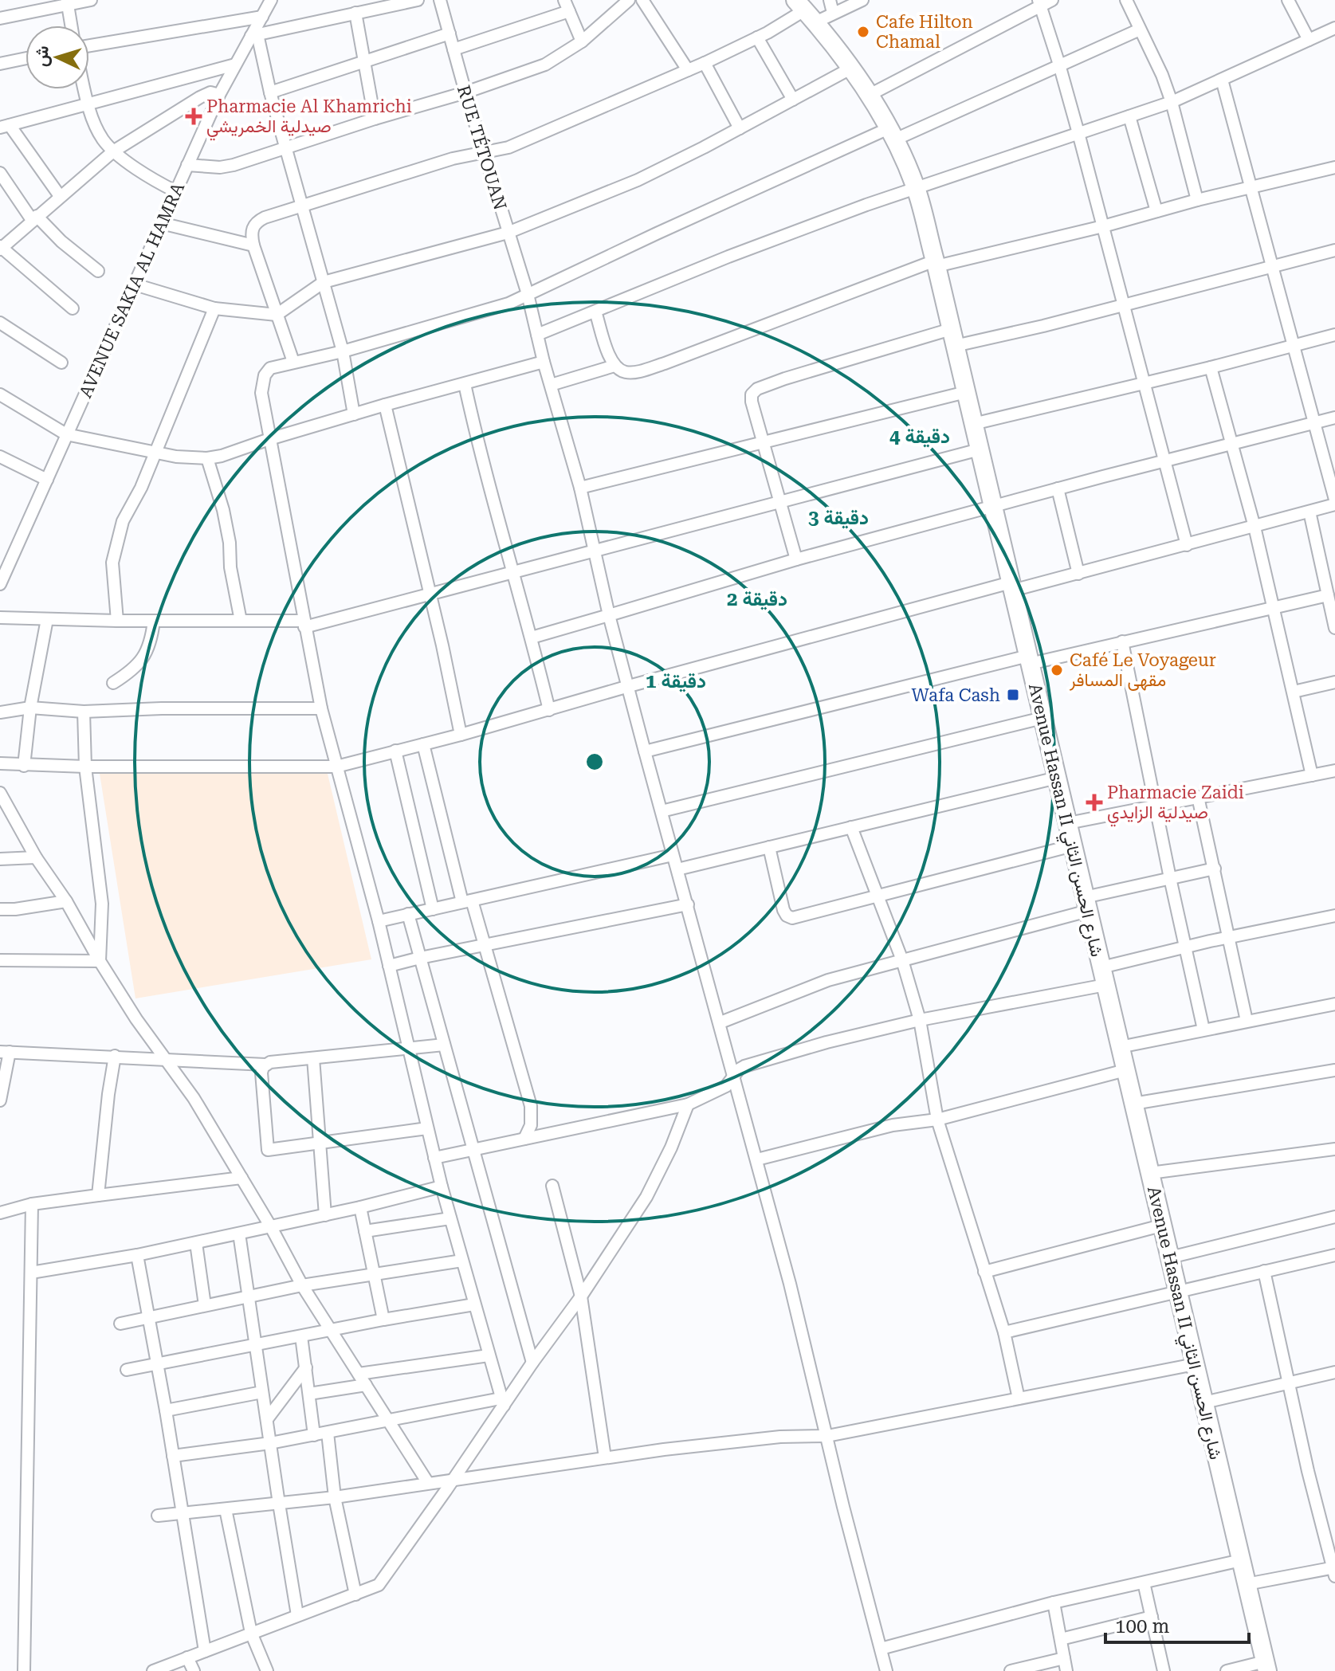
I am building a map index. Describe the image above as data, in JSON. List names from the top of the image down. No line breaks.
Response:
{"streets":{"main road":["Avenue Hassan II شارع الحسن الثاني"],"street":["RUE TÉTOUAN","AVENUE SAKIA AL HAMRA"]},"places":{"other":["Cafe Hilton Chamal","Café Le Voyageur مقهى المسافر"],"health":["Pharmacie Al Khamrichi صيدلية الخمريشي","Pharmacie Zaidi صيدلية الزايدي"],"transit":["Wafa Cash"]},"scale_bar":"100 m","north":"left","rings":["4 دقيقة","3 دقيقة","2 دقيقة","1 دقيقة"]}
